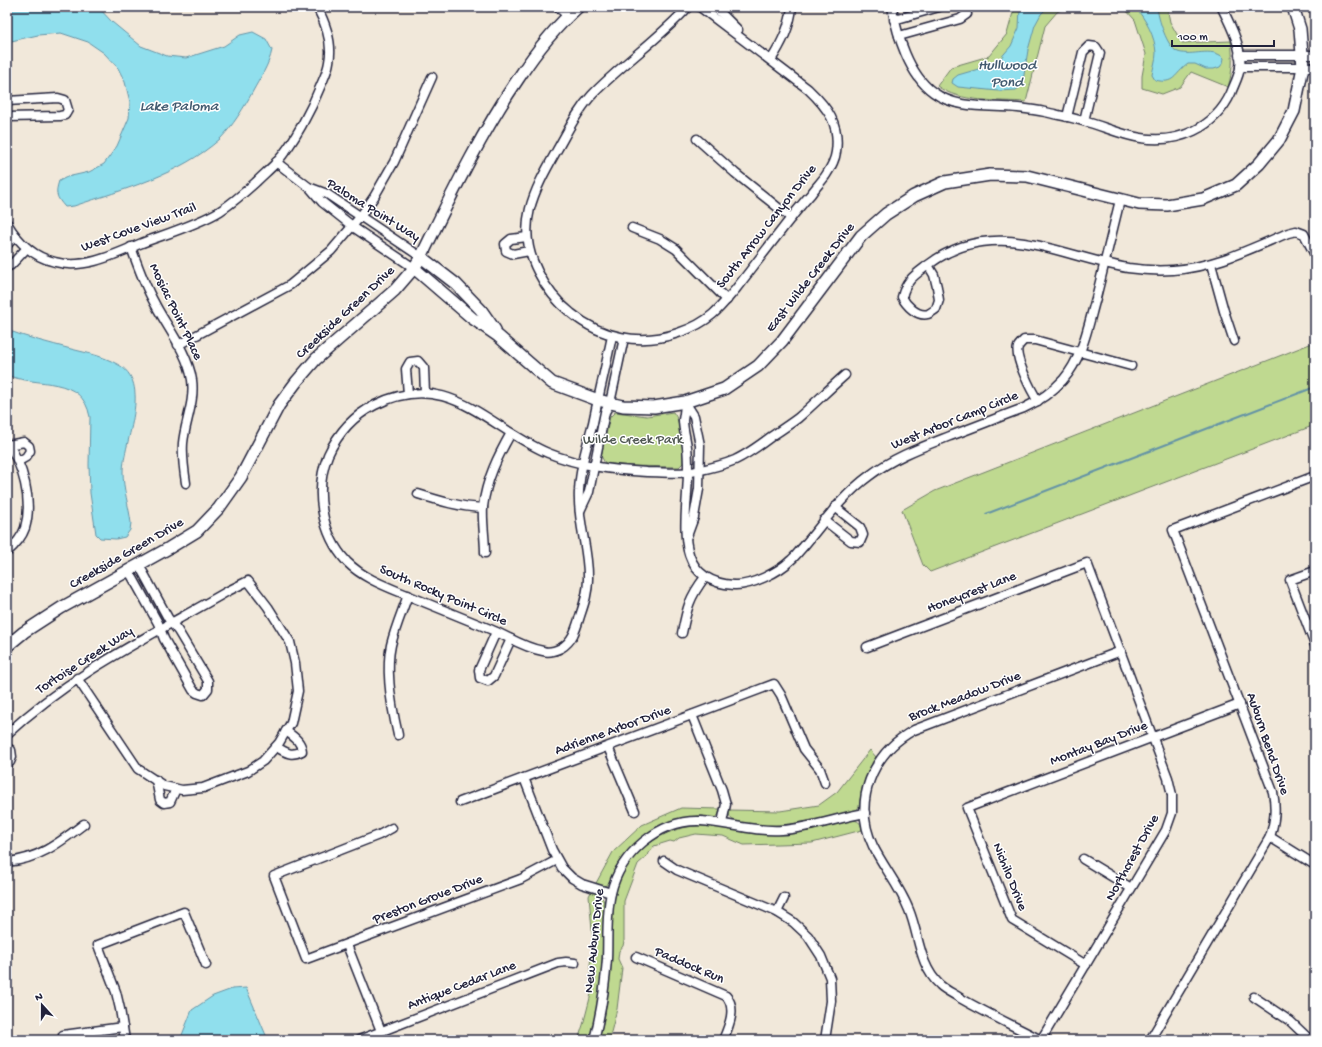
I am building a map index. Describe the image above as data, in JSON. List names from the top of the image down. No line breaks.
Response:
{"streets":{"street":["Paloma Point Way","South Arrow Canyon Drive","West Cove View Trail","East Wilde Creek Drive","Mosiac Point Place","Creekside Green Drive","West Arbor Camp Circle","Honeycrest Lane","South Rocky Point Circle","Tortoise Creek Way","Brock Meadow Drive","Adrienne Arbor Drive","Montay Bay Drive","Auburn Bend Drive","Northcrest Drive","Nichilo Drive","Preston Grove Drive","New Auburn Drive","Paddock Run","Antique Cedar Lane"]},"crossings":[["Paloma Point Way","West Cove View Trail"],["Paloma Point Way","Creekside Green Drive"],["West Cove View Trail","Mosiac Point Place"],["East Wilde Creek Drive","West Arbor Camp Circle"],["West Arbor Camp Circle","South Rocky Point Circle"],["Honeycrest Lane","Northcrest Drive"],["Brock Meadow Drive","Northcrest Drive"],["Brock Meadow Drive","New Auburn Drive"],["Montay Bay Drive","Auburn Bend Drive"],["Montay Bay Drive","Northcrest Drive"],["Montay Bay Drive","Nichilo Drive"],["Northcrest Drive","Nichilo Drive"]],"water":["Hullwood Pond","Lake Paloma"],"parks":["Wilde Creek Park"],"scale_bar":"100 m","north":"top"}
